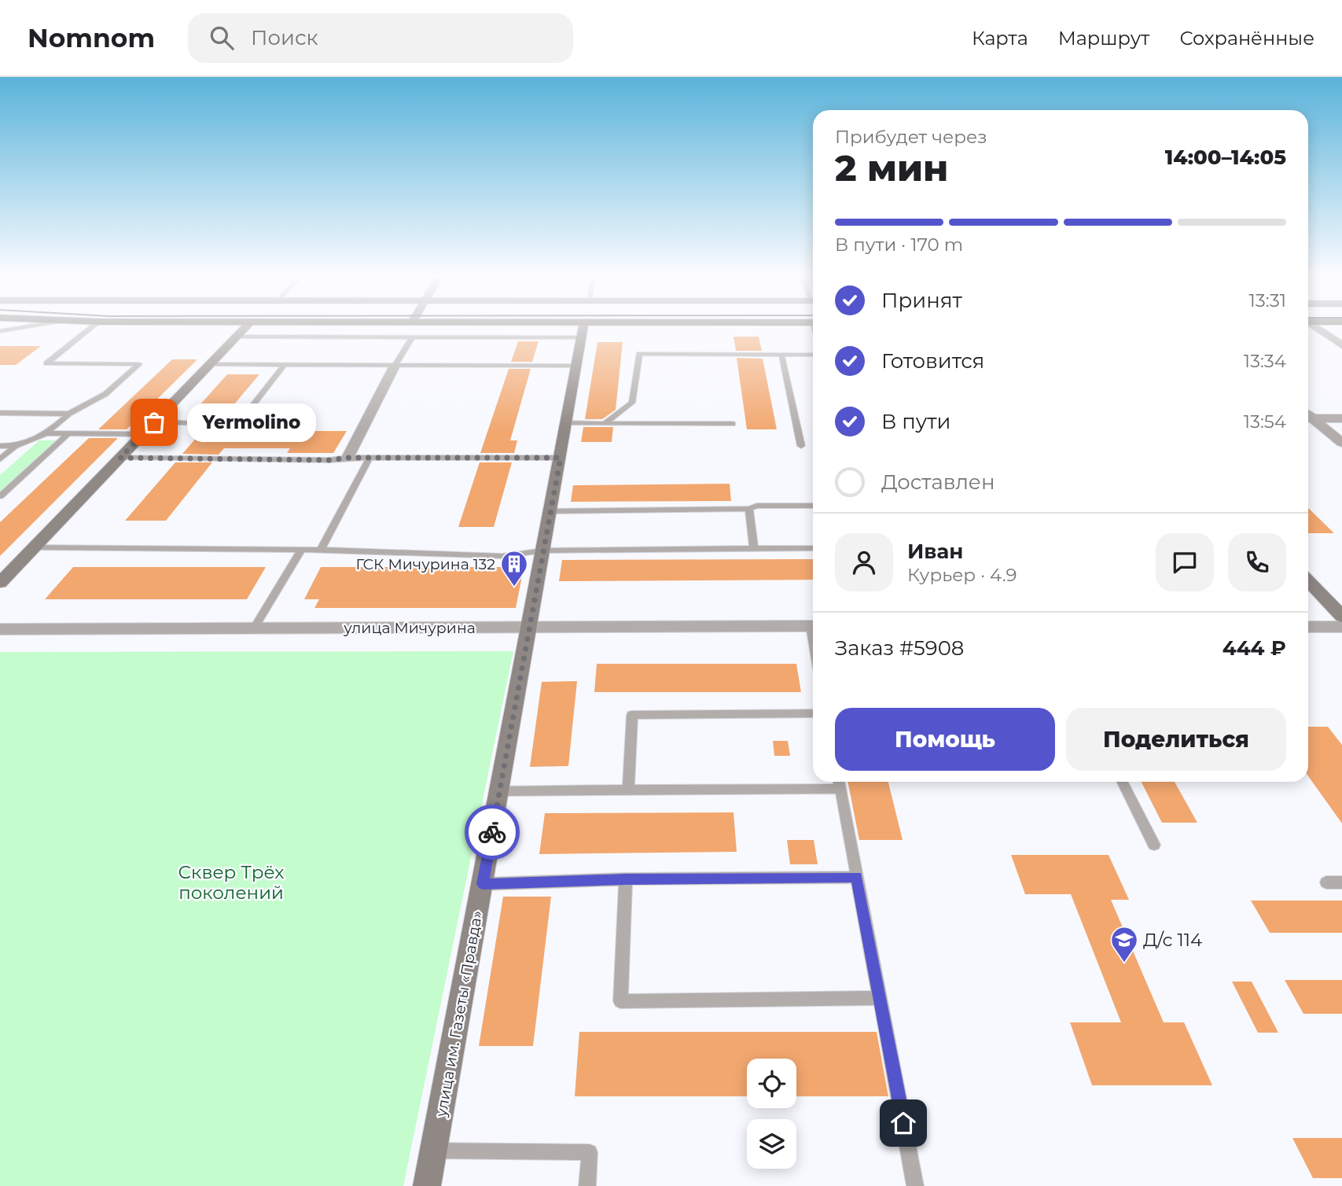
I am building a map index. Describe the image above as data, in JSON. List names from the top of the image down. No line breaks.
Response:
{"streets":{"street":["улица Мичурина","улица им. Газеты «Правда»"]},"crossings":[["улица Мичурина","улица им. Газеты «Правда»"]],"parks":["Сквер Трёх поколений"],"places":{"other":["Yermolino"],"building":["ГСК Мичурина 132"],"school or university":["Д/с 114"]},"page":{"header":"Nomnom","search":"Поиск","nav":["Карта","Маршрут","Сохранённые"],"heading":["2 мин","Прибудет через","14:00–14:05"],"panel":["Иван","Курьер · 4.9","Заказ #5908","444 ₽"],"bar":"В пути · 170 m","list":[["Принят","13:31"],["Готовится","13:34"],["В пути","13:54"],"Доставлен"],"bubble":"Yermolino","buttons":["Помощь","Поделиться"]}}
